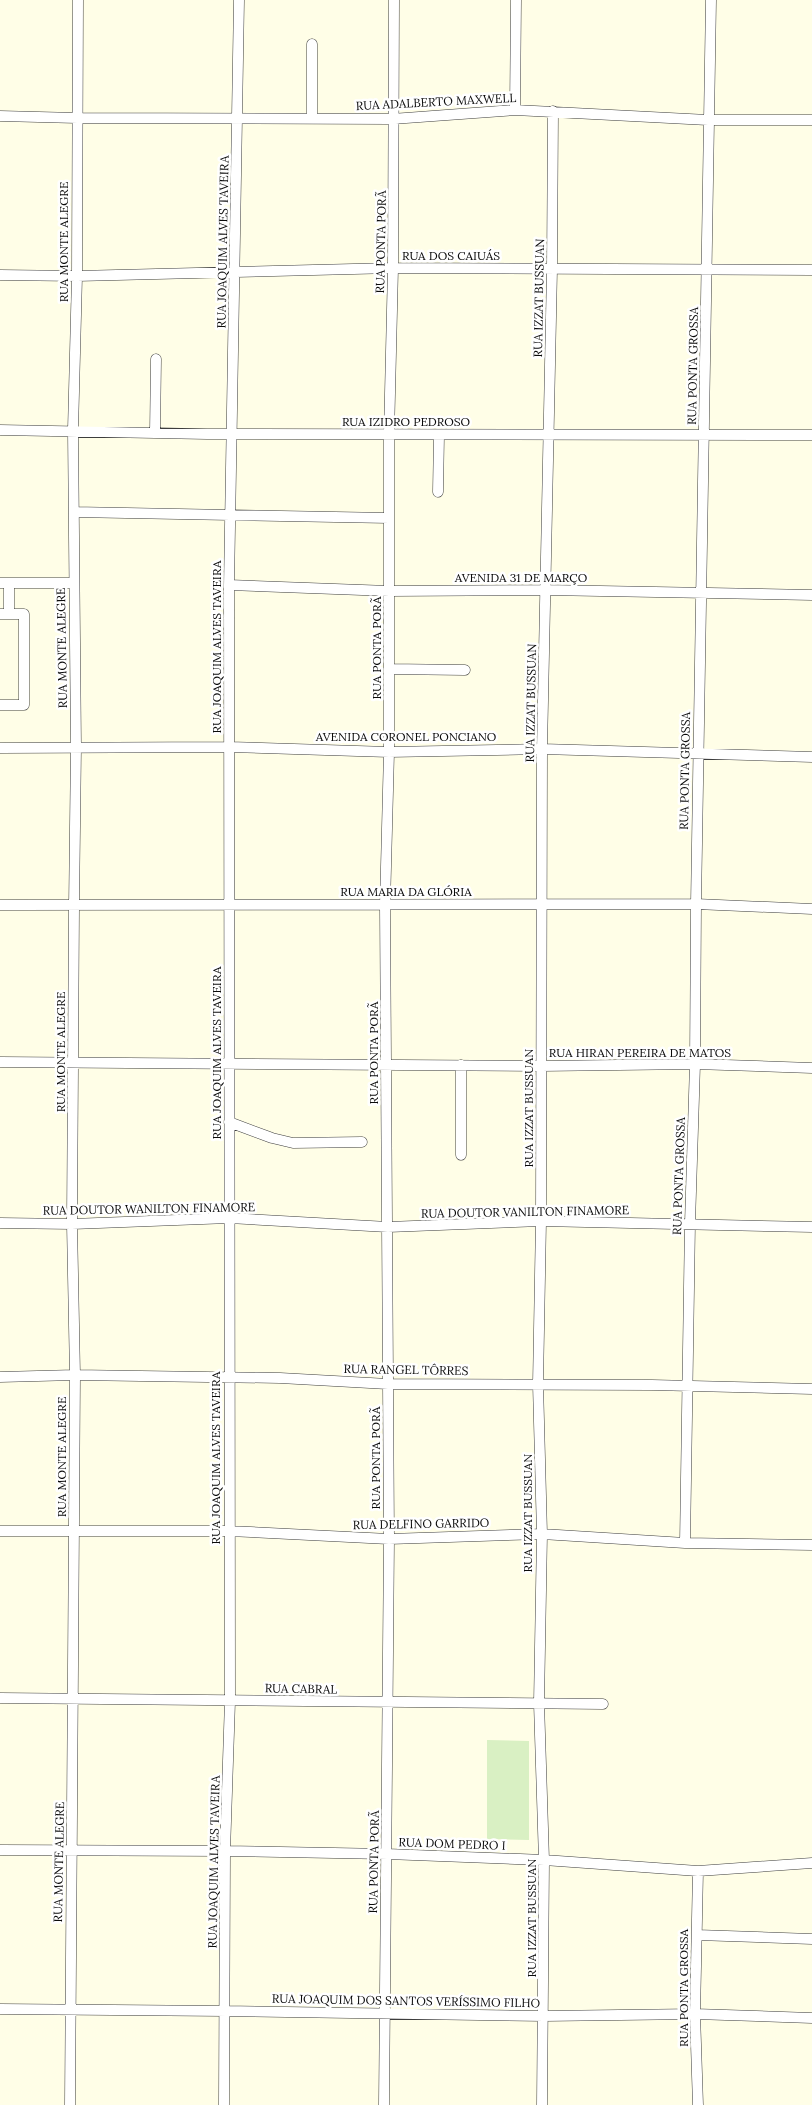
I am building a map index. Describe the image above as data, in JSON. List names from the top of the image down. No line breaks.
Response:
{"streets":{"street":["RUA ADALBERTO MAXWELL","RUA MONTE ALEGRE","RUA JOAQUIM ALVES TAVEIRA","RUA PONTA PORÃ","RUA DOS CAIUÁS","RUA IZZAT BUSSUAN","RUA PONTA GROSSA","RUA IZIDRO PEDROSO","AVENIDA 31 DE MARÇO","AVENIDA CORONEL PONCIANO","RUA MARIA DA GLÓRIA","RUA HIRAN PEREIRA DE MATOS","RUA DOUTOR WANILTON FINAMORE","RUA DOUTOR VANILTON FINAMORE","RUA RANGEL TÔRRES","RUA DELFINO GARRIDO","RUA CABRAL","RUA DOM PEDRO I","RUA JOAQUIM DOS SANTOS VERÍSSIMO FILHO"]},"crossings":[["RUA ADALBERTO MAXWELL","RUA MONTE ALEGRE"],["RUA ADALBERTO MAXWELL","RUA JOAQUIM ALVES TAVEIRA"],["RUA ADALBERTO MAXWELL","RUA PONTA PORÃ"],["RUA ADALBERTO MAXWELL","RUA IZZAT BUSSUAN"],["RUA ADALBERTO MAXWELL","RUA PONTA GROSSA"],["RUA MONTE ALEGRE","RUA DOS CAIUÁS"],["RUA MONTE ALEGRE","RUA IZIDRO PEDROSO"],["RUA MONTE ALEGRE","AVENIDA CORONEL PONCIANO"],["RUA MONTE ALEGRE","RUA MARIA DA GLÓRIA"],["RUA MONTE ALEGRE","RUA HIRAN PEREIRA DE MATOS"],["RUA MONTE ALEGRE","RUA DOUTOR WANILTON FINAMORE"],["RUA MONTE ALEGRE","RUA RANGEL TÔRRES"],["RUA MONTE ALEGRE","RUA DELFINO GARRIDO"],["RUA MONTE ALEGRE","RUA CABRAL"],["RUA MONTE ALEGRE","RUA DOM PEDRO I"],["RUA MONTE ALEGRE","RUA JOAQUIM DOS SANTOS VERÍSSIMO FILHO"],["RUA JOAQUIM ALVES TAVEIRA","RUA DOS CAIUÁS"],["RUA JOAQUIM ALVES TAVEIRA","RUA IZIDRO PEDROSO"],["RUA JOAQUIM ALVES TAVEIRA","AVENIDA 31 DE MARÇO"],["RUA JOAQUIM ALVES TAVEIRA","AVENIDA CORONEL PONCIANO"],["RUA JOAQUIM ALVES TAVEIRA","RUA MARIA DA GLÓRIA"],["RUA JOAQUIM ALVES TAVEIRA","RUA HIRAN PEREIRA DE MATOS"],["RUA JOAQUIM ALVES TAVEIRA","RUA DOUTOR WANILTON FINAMORE"],["RUA JOAQUIM ALVES TAVEIRA","RUA RANGEL TÔRRES"],["RUA JOAQUIM ALVES TAVEIRA","RUA DELFINO GARRIDO"],["RUA JOAQUIM ALVES TAVEIRA","RUA CABRAL"],["RUA JOAQUIM ALVES TAVEIRA","RUA DOM PEDRO I"],["RUA JOAQUIM ALVES TAVEIRA","RUA JOAQUIM DOS SANTOS VERÍSSIMO FILHO"],["RUA PONTA PORÃ","RUA DOS CAIUÁS"],["RUA PONTA PORÃ","RUA IZIDRO PEDROSO"],["RUA PONTA PORÃ","AVENIDA 31 DE MARÇO"],["RUA PONTA PORÃ","AVENIDA CORONEL PONCIANO"],["RUA PONTA PORÃ","RUA MARIA DA GLÓRIA"],["RUA PONTA PORÃ","RUA HIRAN PEREIRA DE MATOS"],["RUA PONTA PORÃ","RUA DOUTOR WANILTON FINAMORE"],["RUA PONTA PORÃ","RUA DOUTOR VANILTON FINAMORE"],["RUA PONTA PORÃ","RUA RANGEL TÔRRES"],["RUA PONTA PORÃ","RUA DELFINO GARRIDO"],["RUA PONTA PORÃ","RUA CABRAL"],["RUA PONTA PORÃ","RUA DOM PEDRO I"],["RUA PONTA PORÃ","RUA JOAQUIM DOS SANTOS VERÍSSIMO FILHO"],["RUA DOS CAIUÁS","RUA IZZAT BUSSUAN"],["RUA DOS CAIUÁS","RUA PONTA GROSSA"],["RUA IZZAT BUSSUAN","RUA IZIDRO PEDROSO"],["RUA IZZAT BUSSUAN","AVENIDA 31 DE MARÇO"],["RUA IZZAT BUSSUAN","AVENIDA CORONEL PONCIANO"],["RUA IZZAT BUSSUAN","RUA MARIA DA GLÓRIA"],["RUA IZZAT BUSSUAN","RUA HIRAN PEREIRA DE MATOS"],["RUA IZZAT BUSSUAN","RUA DOUTOR VANILTON FINAMORE"],["RUA IZZAT BUSSUAN","RUA RANGEL TÔRRES"],["RUA IZZAT BUSSUAN","RUA DELFINO GARRIDO"],["RUA IZZAT BUSSUAN","RUA CABRAL"],["RUA IZZAT BUSSUAN","RUA DOM PEDRO I"],["RUA IZZAT BUSSUAN","RUA JOAQUIM DOS SANTOS VERÍSSIMO FILHO"],["RUA PONTA GROSSA","RUA IZIDRO PEDROSO"],["RUA PONTA GROSSA","AVENIDA 31 DE MARÇO"],["RUA PONTA GROSSA","AVENIDA CORONEL PONCIANO"],["RUA PONTA GROSSA","RUA MARIA DA GLÓRIA"],["RUA PONTA GROSSA","RUA HIRAN PEREIRA DE MATOS"],["RUA PONTA GROSSA","RUA DOUTOR VANILTON FINAMORE"],["RUA PONTA GROSSA","RUA RANGEL TÔRRES"],["RUA PONTA GROSSA","RUA DELFINO GARRIDO"],["RUA PONTA GROSSA","RUA DOM PEDRO I"],["RUA PONTA GROSSA","RUA JOAQUIM DOS SANTOS VERÍSSIMO FILHO"],["RUA DOUTOR WANILTON FINAMORE","RUA DOUTOR VANILTON FINAMORE"]]}
